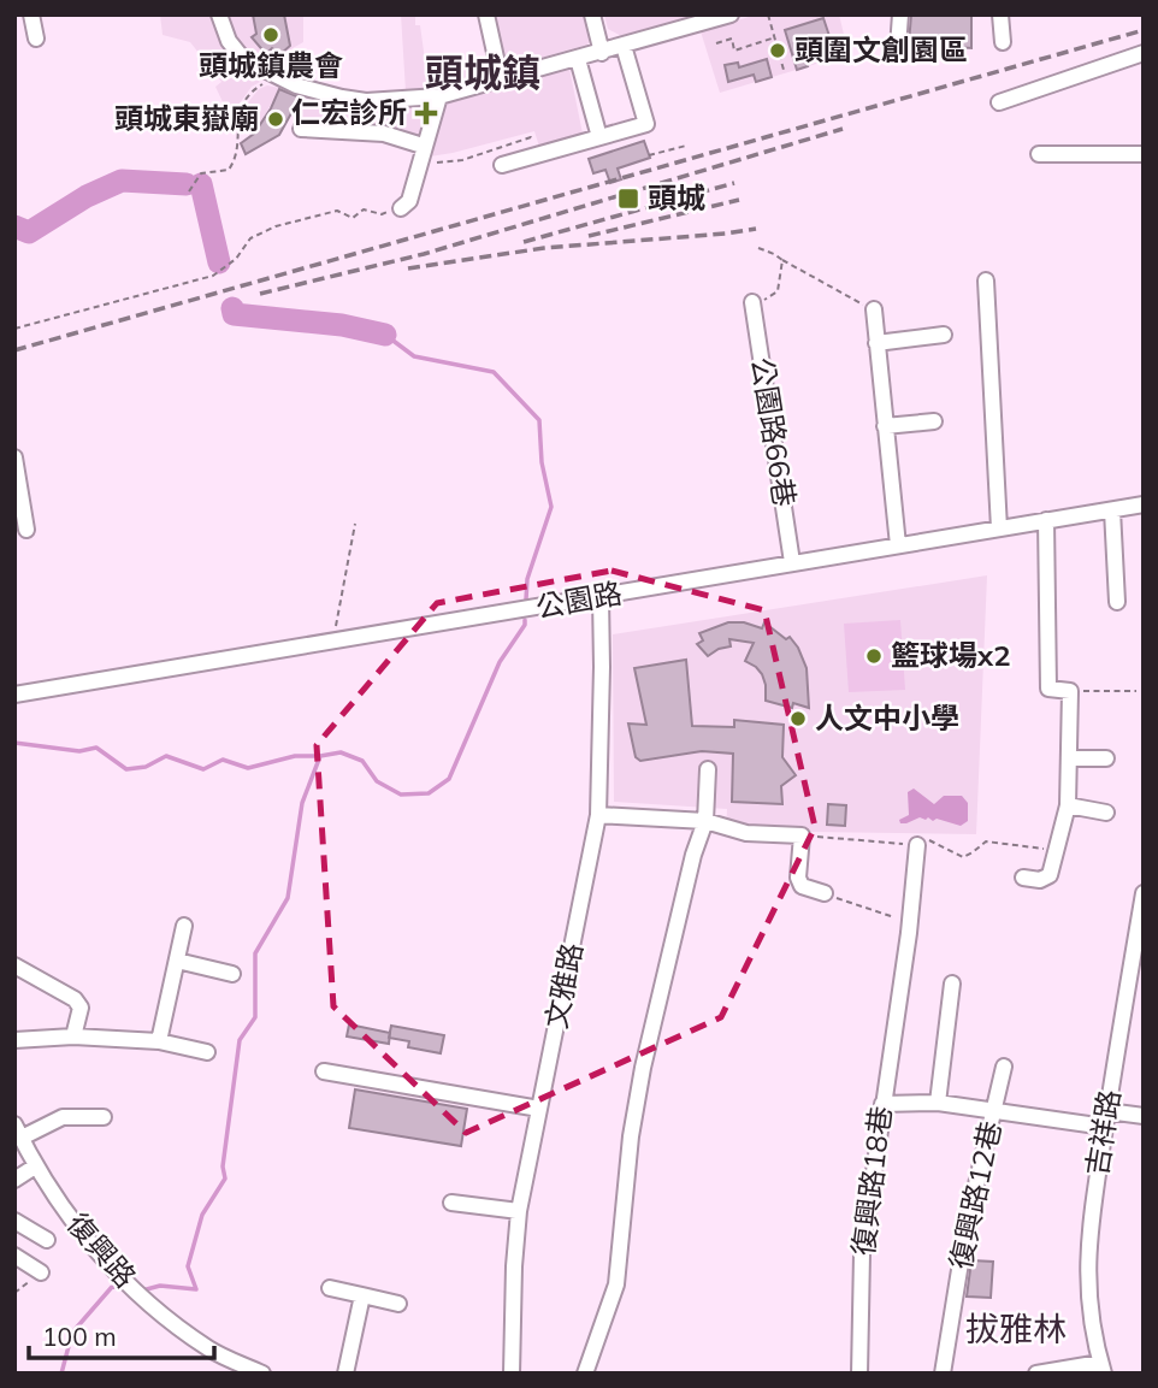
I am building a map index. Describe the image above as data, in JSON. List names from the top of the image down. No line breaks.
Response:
{"streets":{"street":["公園路66巷","公園路","文雅路","吉祥路","復興路18巷","復興路12巷","復興路"]},"crossings":[["公園路66巷","公園路"],["公園路","文雅路"]],"districts":["頭城鎮","拔雅林"],"places":{"other":["頭城鎮農會","頭圍文創園區","頭城東嶽廟","籃球場x2","人文中小學"],"health":["仁宏診所"],"transit":["頭城"]},"scale_bar":"100 m"}
